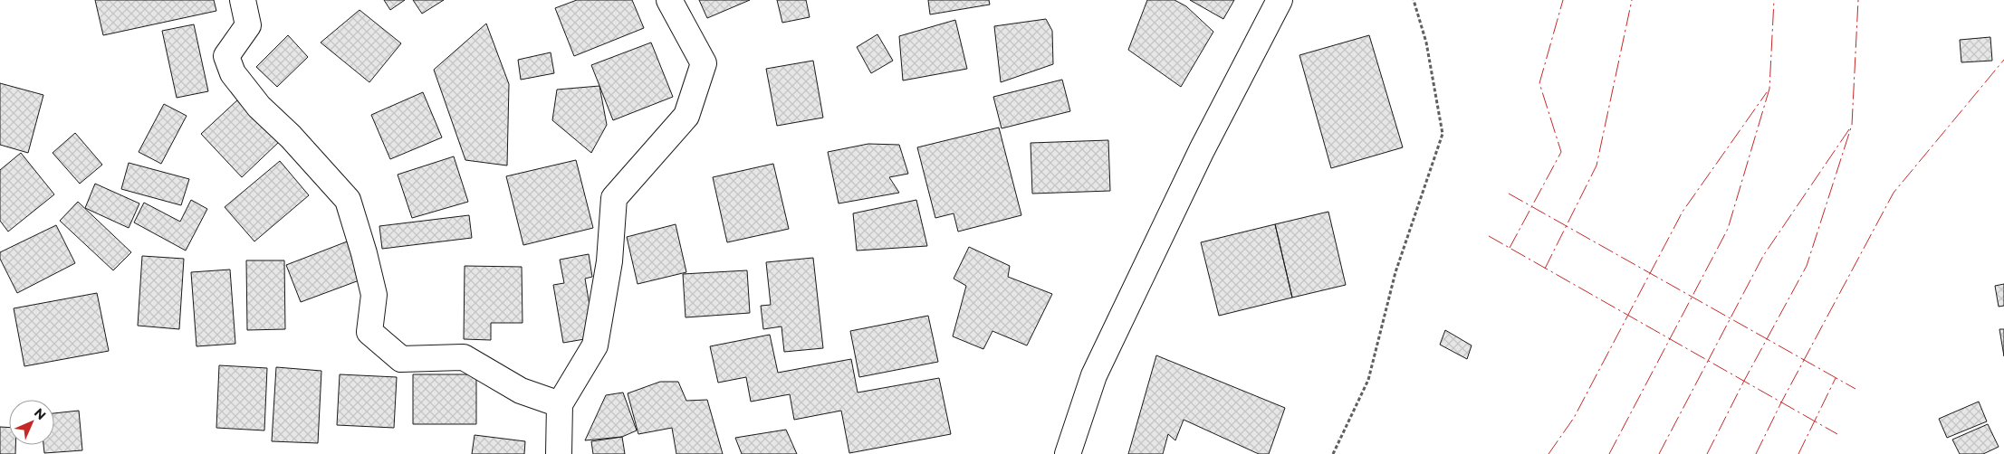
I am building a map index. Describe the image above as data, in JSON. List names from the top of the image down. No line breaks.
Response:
{"north":"top right"}
